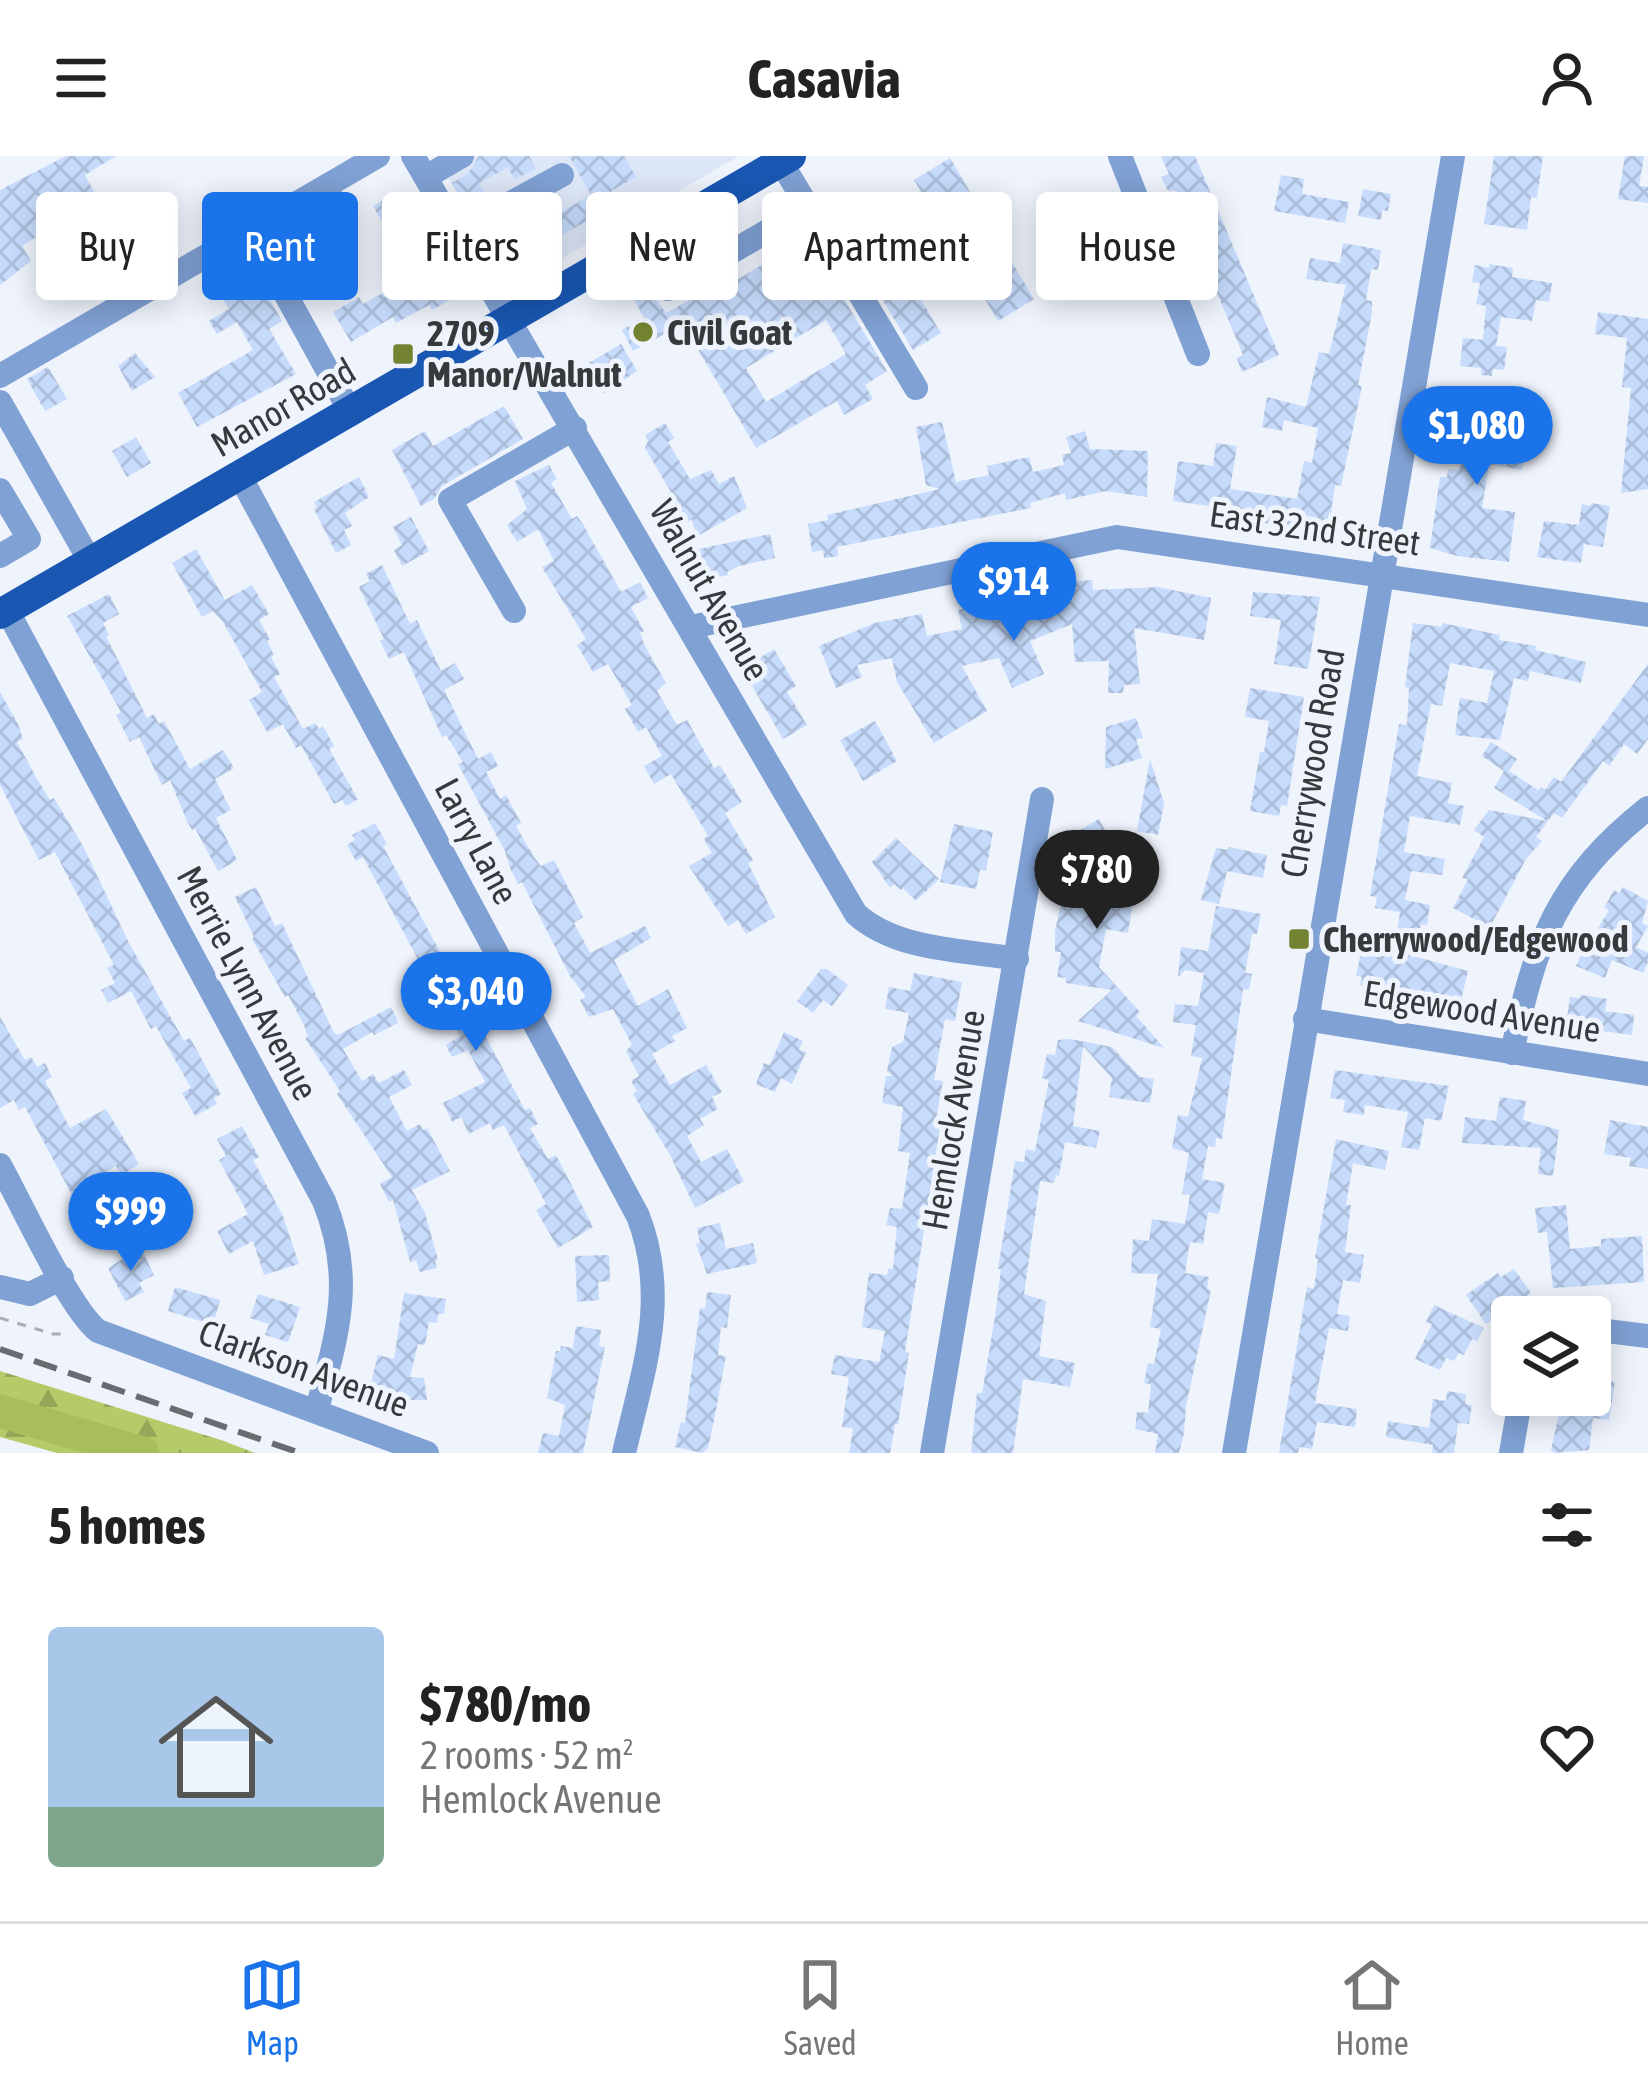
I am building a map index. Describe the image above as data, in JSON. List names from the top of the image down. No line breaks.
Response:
{"streets":{"main road":["Manor Road"],"street":["East 32nd Street","Walnut Avenue","Cherrywood Road","Larry Lane","Merrie Lynn Avenue","Edgewood Avenue","Hemlock Avenue","Clarkson Avenue"]},"crossings":[["Manor Road","Walnut Avenue"],["Manor Road","Larry Lane"],["Manor Road","Merrie Lynn Avenue"],["East 32nd Street","Walnut Avenue"],["East 32nd Street","Cherrywood Road"],["Walnut Avenue","Hemlock Avenue"],["Cherrywood Road","Edgewood Avenue"],["Merrie Lynn Avenue","Clarkson Avenue"]],"places":{"other":["Civil Goat"],"transit":["2709 Manor/Walnut","Cherrywood/Edgewood"]},"page":{"header":"Casavia","chip":["Buy","Rent","Filters","New","Apartment","House"],"price":["$1,080","$914","$780","$3,040","$999"],"heading":"5 homes","list":[{"name":"$780/mo","note":"2 rooms · 52 m² · Hemlock Avenue"}],"tabs":["Map","Saved","Home"]}}
